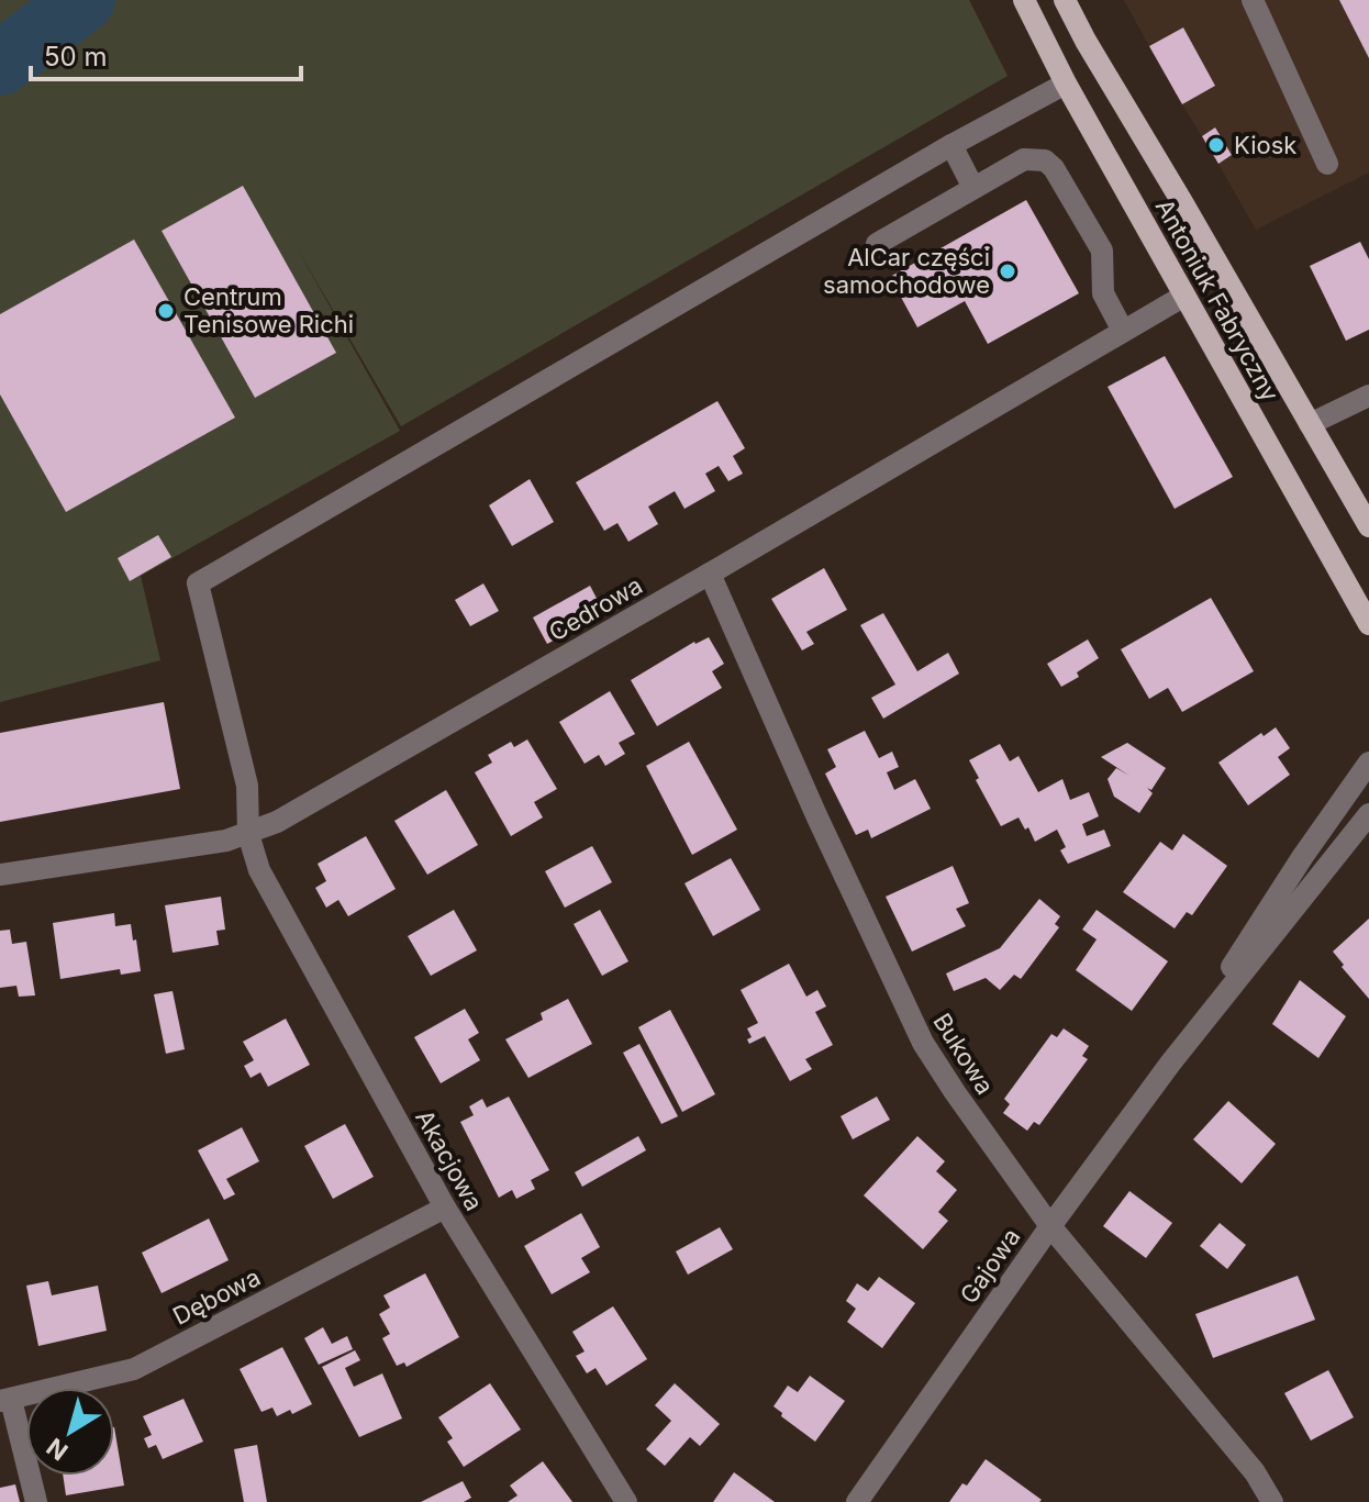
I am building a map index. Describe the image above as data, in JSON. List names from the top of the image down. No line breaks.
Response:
{"streets":{"main road":["Antoniuk Fabryczny"],"street":["Cedrowa","Bukowa","Akacjowa","Gajowa","Dębowa"]},"crossings":[["Antoniuk Fabryczny","Cedrowa"],["Cedrowa","Bukowa"],["Cedrowa","Akacjowa"],["Bukowa","Gajowa"],["Akacjowa","Dębowa"]],"places":["Kiosk","AlCar części samochodowe","Centrum Tenisowe Richi"],"scale_bar":"50 m","north":"bottom left"}
